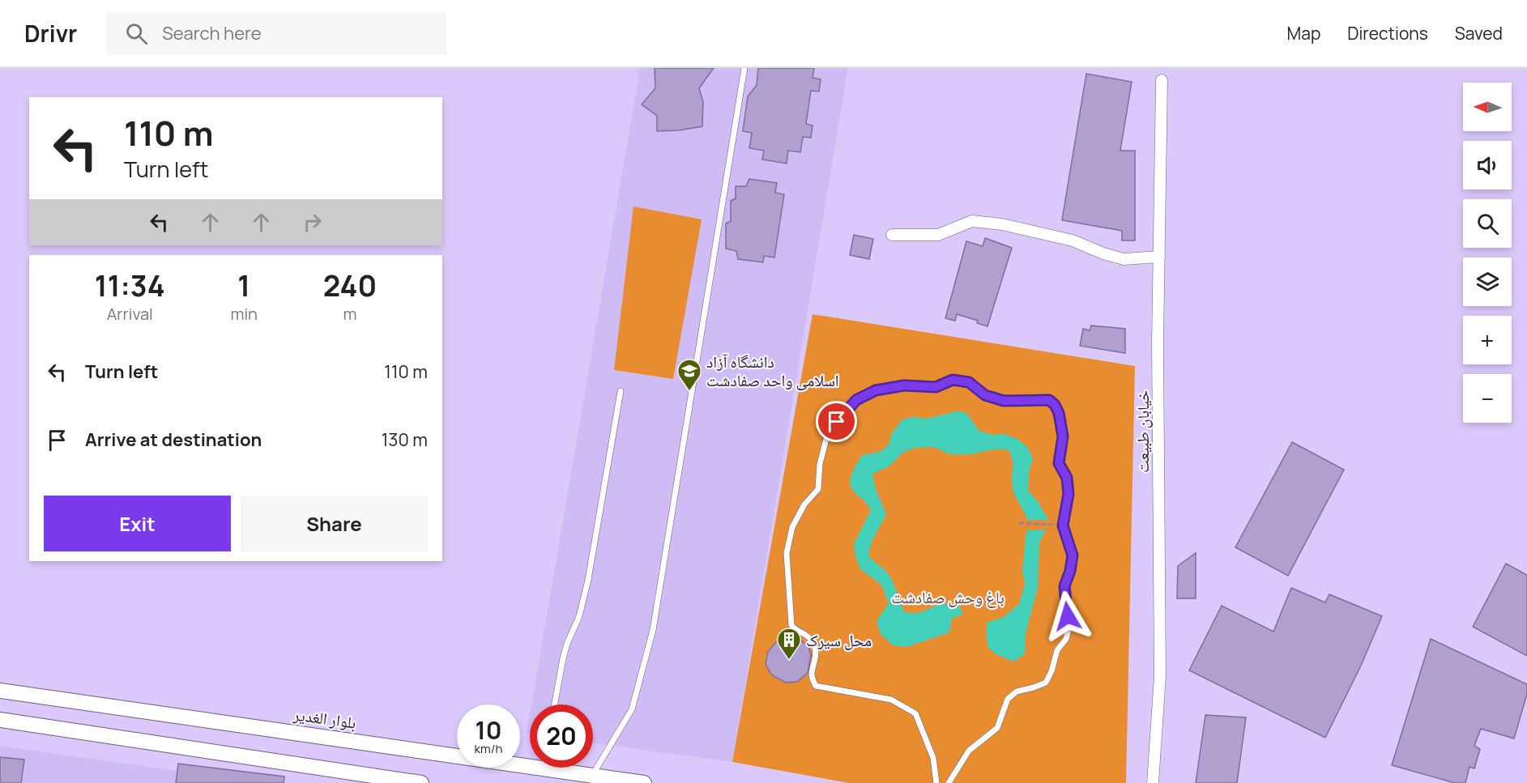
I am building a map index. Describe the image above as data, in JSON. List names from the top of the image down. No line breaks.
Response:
{"streets":{"street":["خیابان طبیعت","بلوار الغدیر"]},"parks":["باغ وحش صفادشت"],"places":{"school or university":["دانشگاه آزاد اسلامی واحد صفادشت"],"building":["محل سیرک"]},"north":"left","page":{"header":"Drivr","search":"Search here","nav":["Map","Directions","Saved"],"map_buttons":["+","−"],"turn":["110 m","Turn left"],"eta":["11:34","Arrival","1","min","240","m"],"list":[{"name":"Turn left","value":"110 m"},{"name":"Arrive at destination","value":"130 m"}],"buttons":["Exit","Share"],"speed":"10 km/h","limit":"20"}}
